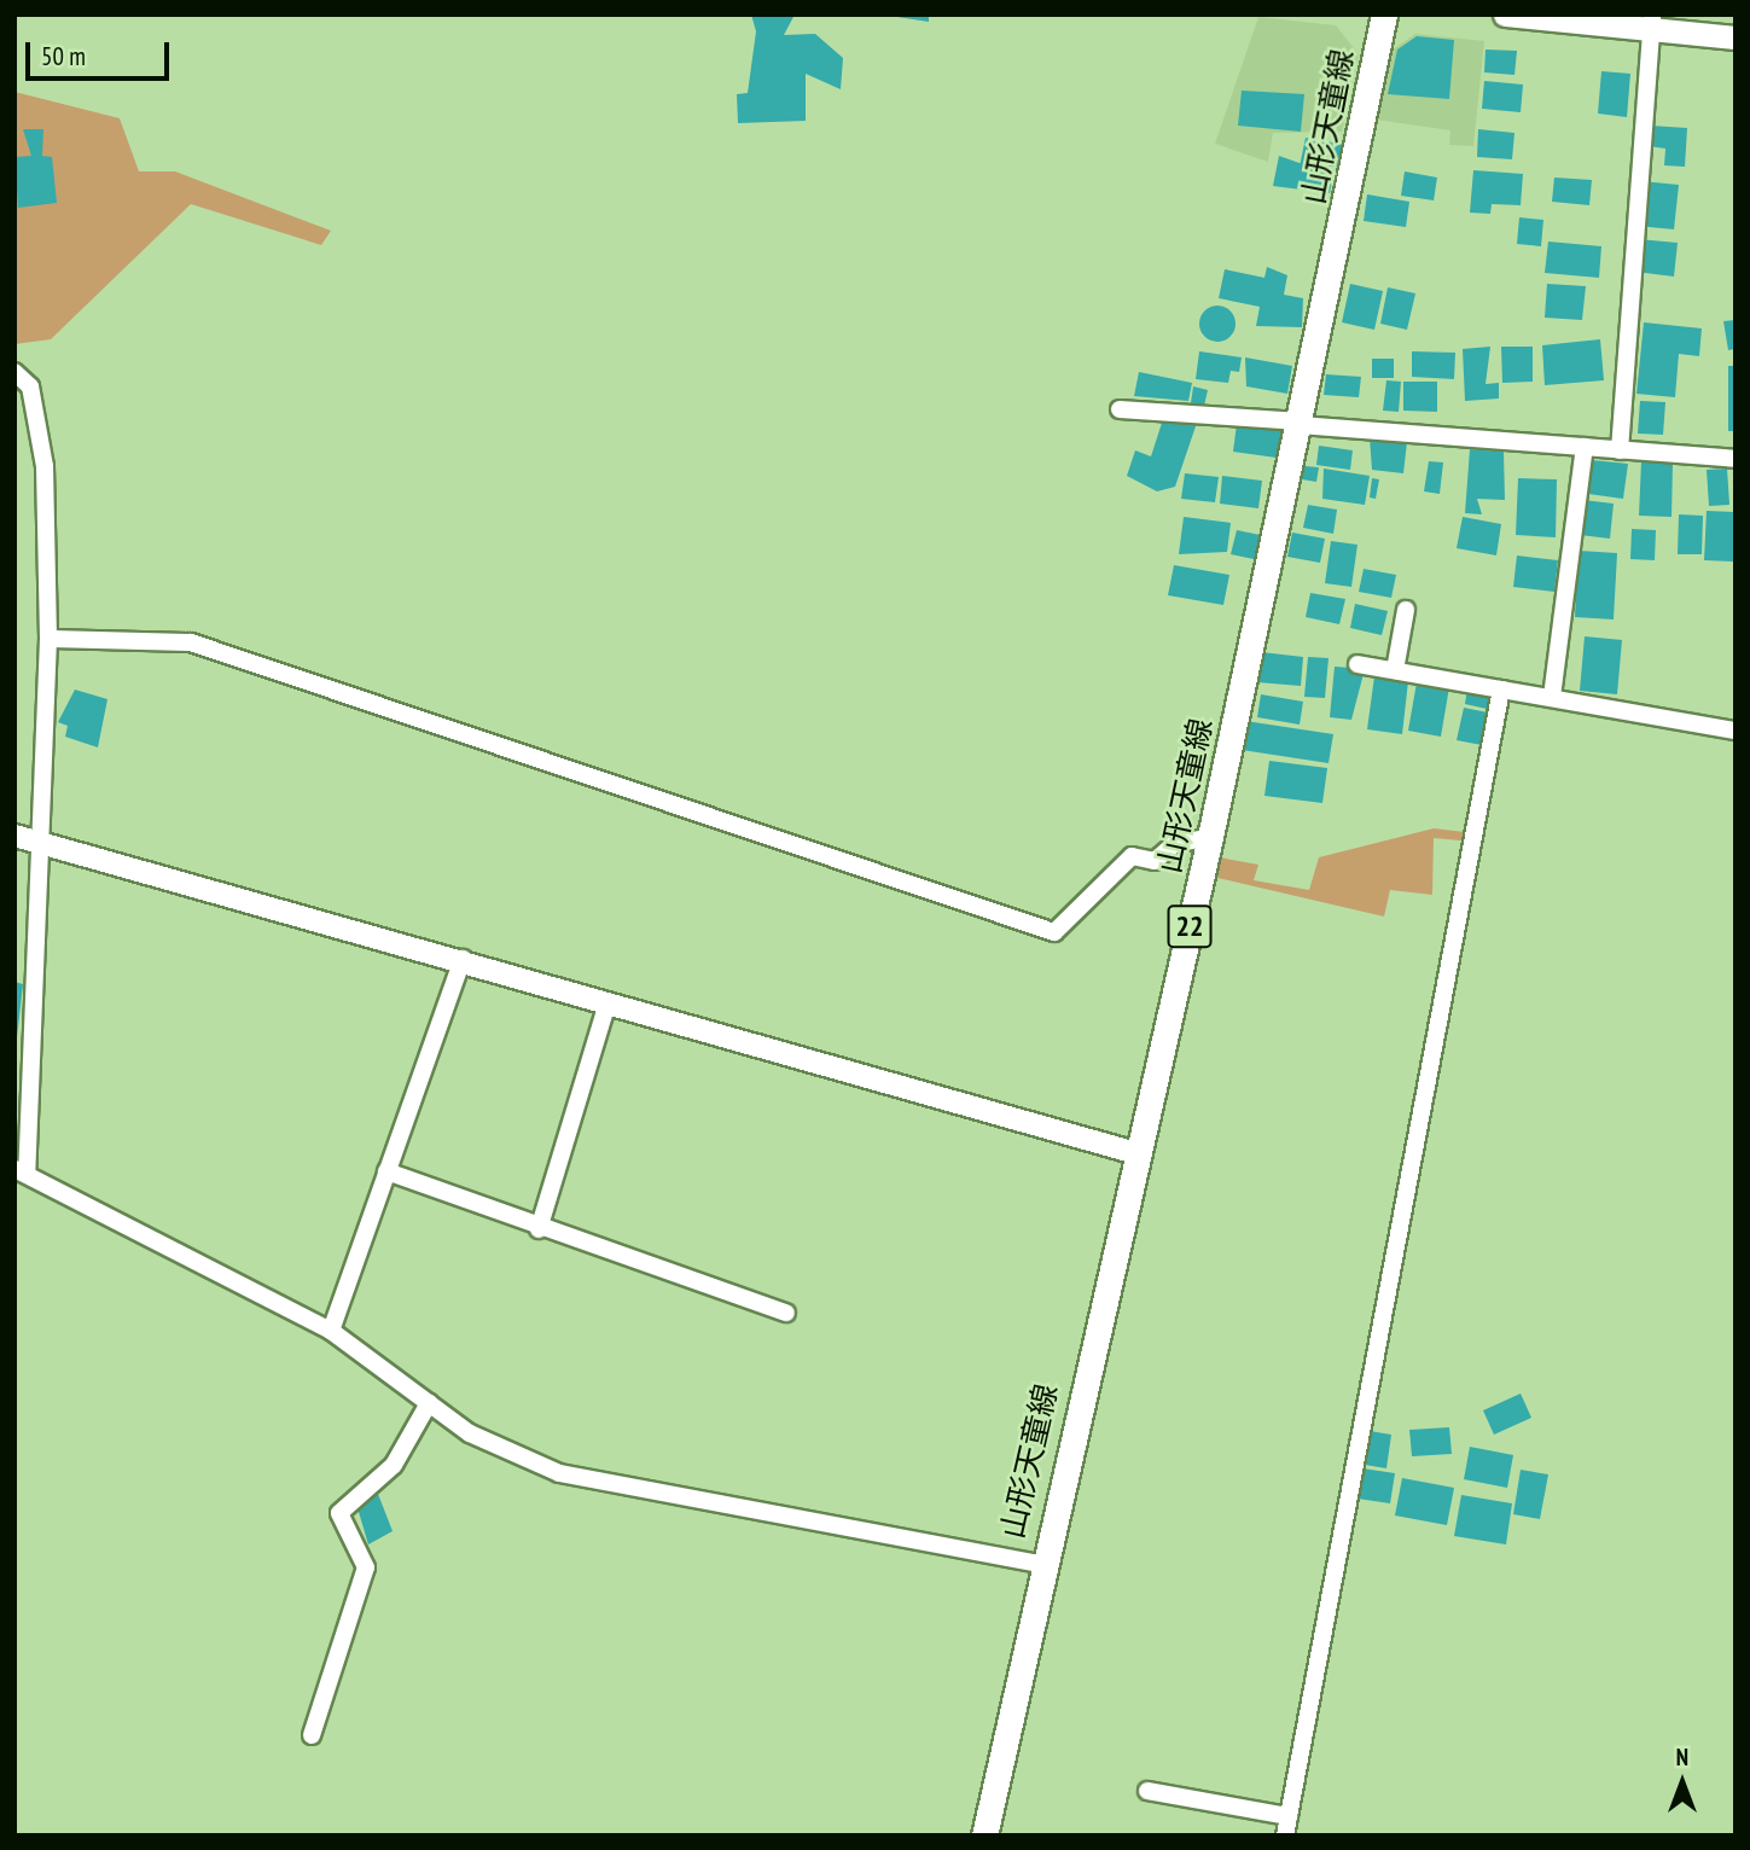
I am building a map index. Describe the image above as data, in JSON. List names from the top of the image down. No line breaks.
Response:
{"streets":{"main road":["山形天童線","22"]},"scale_bar":"50 m","north":"top"}
